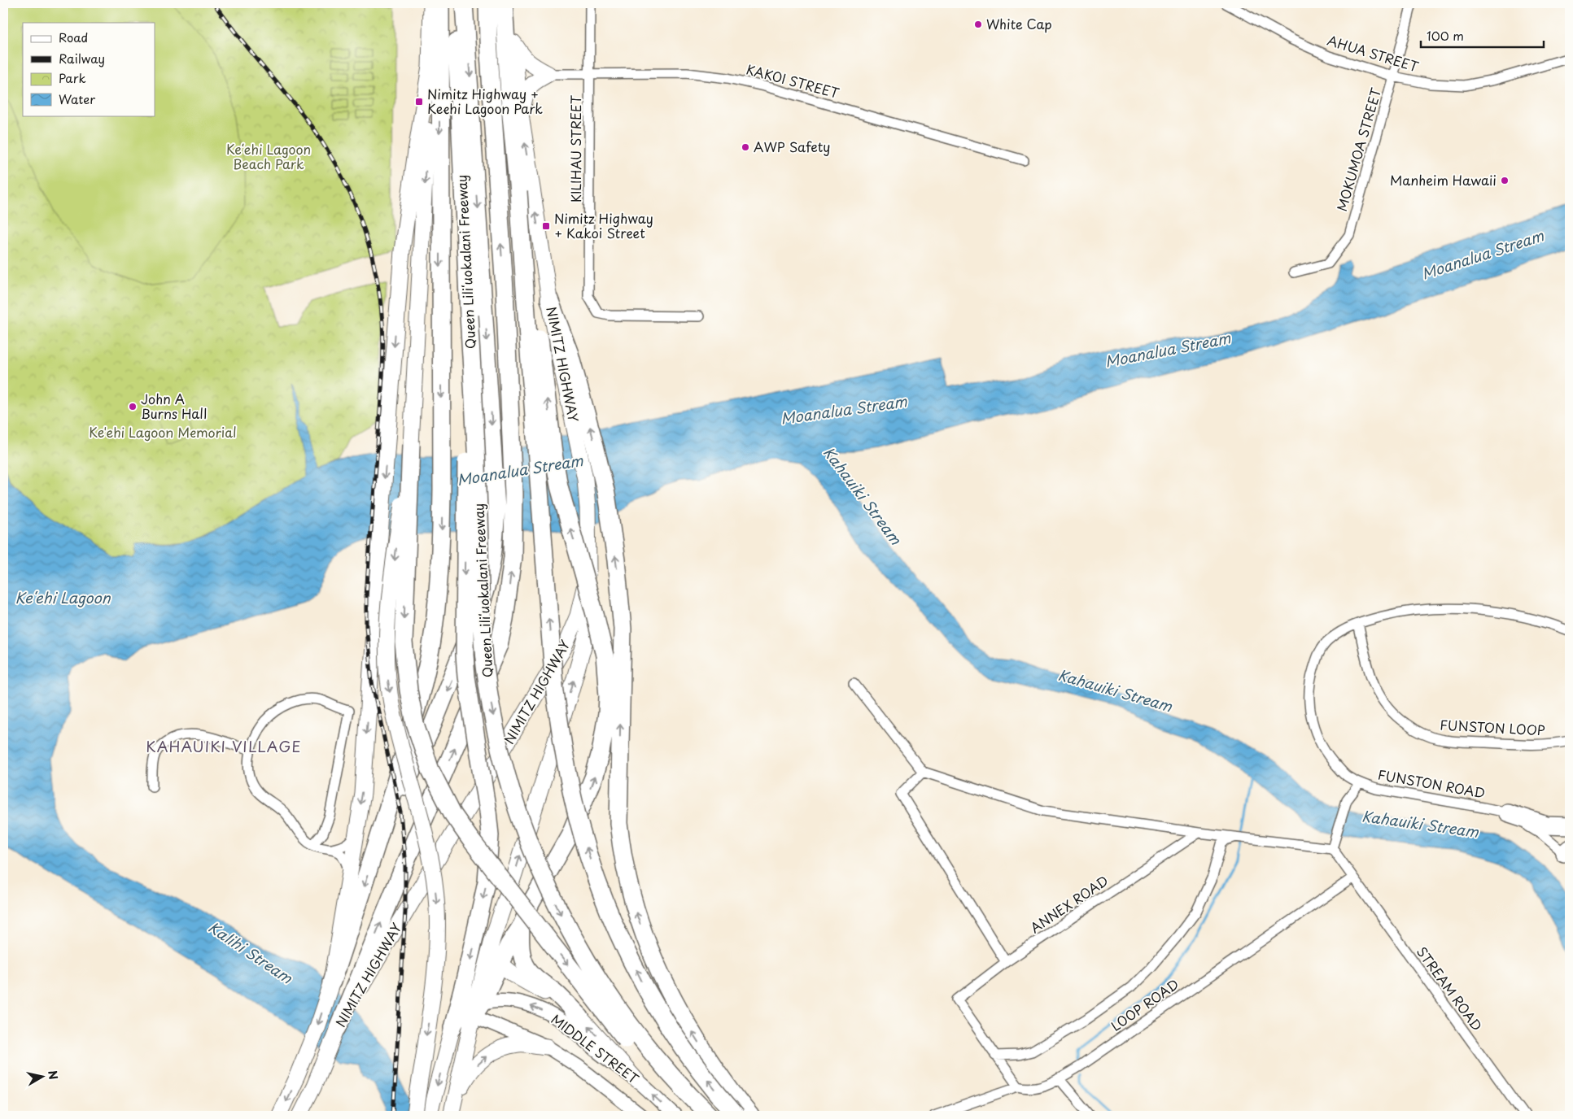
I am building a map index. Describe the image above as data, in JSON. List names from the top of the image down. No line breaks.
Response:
{"streets":{"highway":["Queen Liliʻuokalani Freeway"],"main road":["NIMITZ HIGHWAY","MIDDLE STREET"],"street":["AHUA STREET","KAKOI STREET","KILIHAU STREET","MOKUMOA STREET","FUNSTON LOOP","FUNSTON ROAD","ANNEX ROAD","STREAM ROAD","LOOP ROAD"]},"crossings":[["AHUA STREET","MOKUMOA STREET"],["KAKOI STREET","KILIHAU STREET"],["FUNSTON LOOP","FUNSTON ROAD"],["STREAM ROAD","LOOP ROAD"]],"districts":["KAHAUIKI VILLAGE"],"water":["Moanalua Stream","Kahauiki Stream","Keʻehi Lagoon","Kalihi Stream"],"parks":["Keʻehi Lagoon Beach Park","Ke'ehi Lagoon Memorial"],"places":{"other":["White Cap","AWP Safety","Manheim Hawaii","John A Burns Hall"],"transit":["Nimitz Highway + Keehi Lagoon Park","Nimitz Highway + Kakoi Street"]},"legend":["Road","Railway","Park","Water"],"scale_bar":"100 m","north":"right"}
